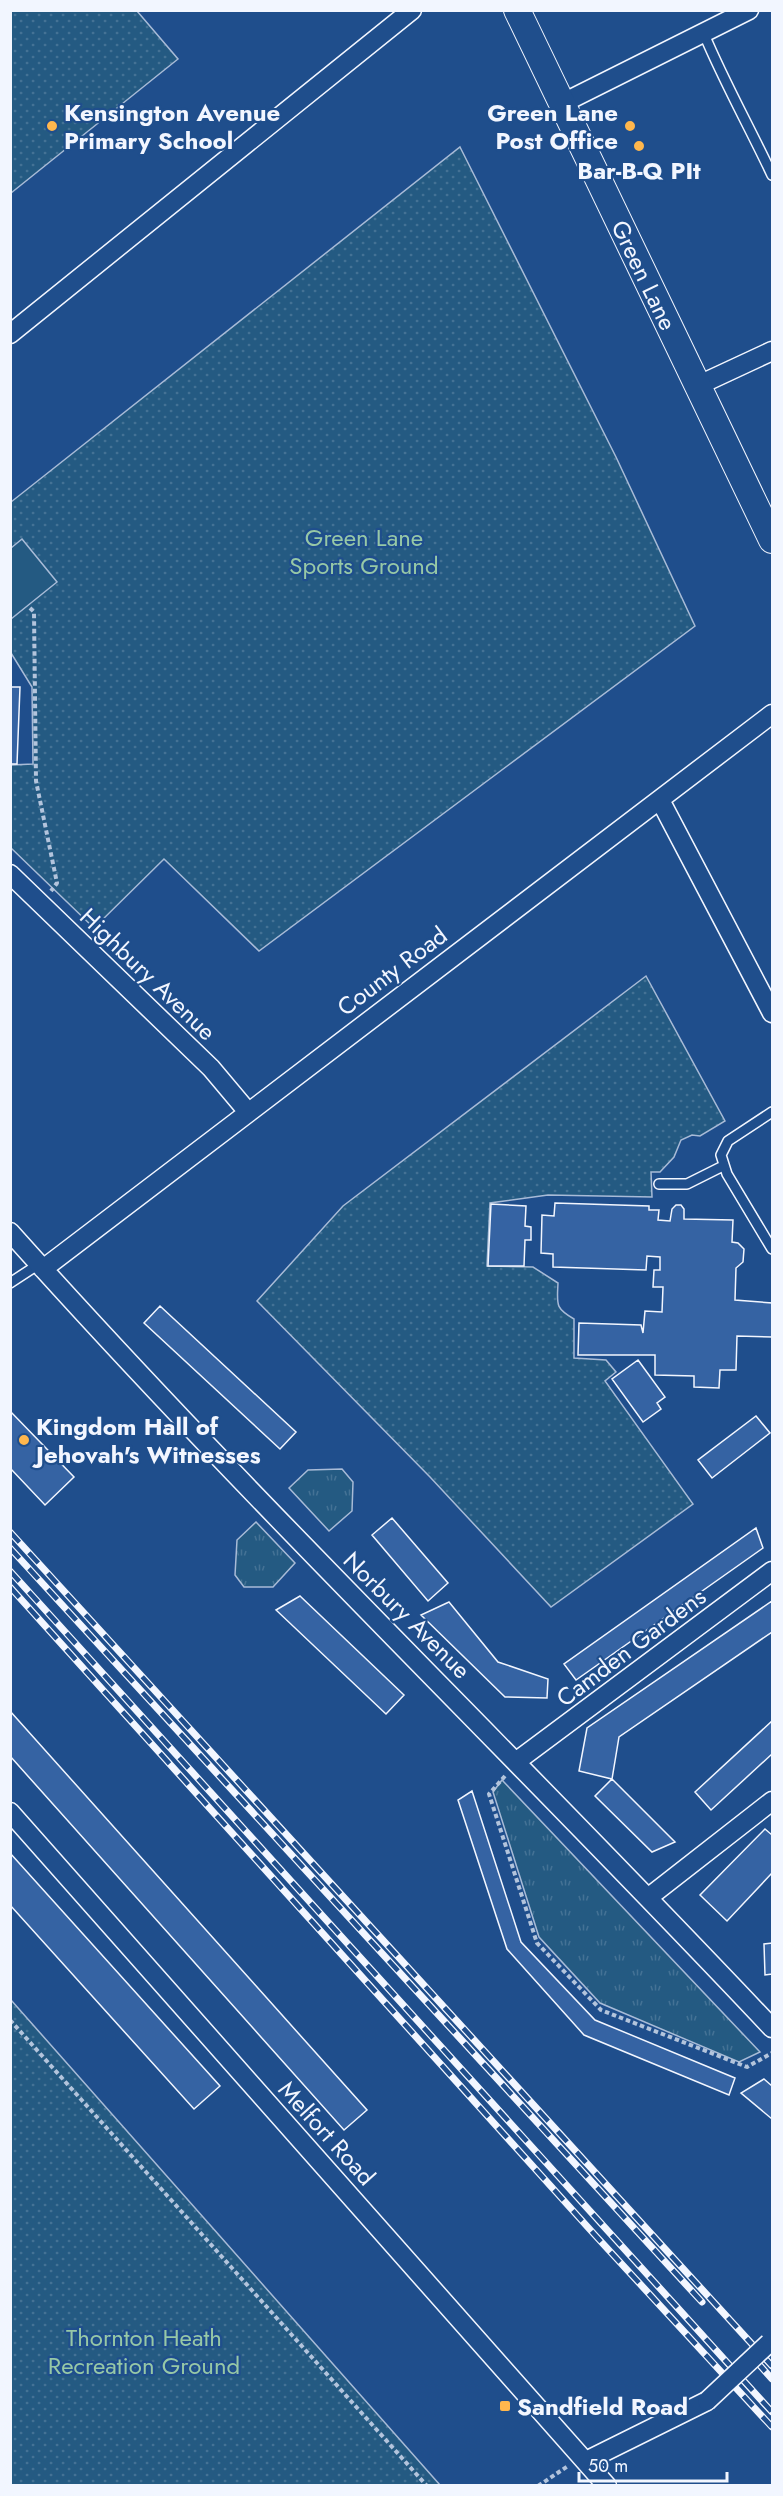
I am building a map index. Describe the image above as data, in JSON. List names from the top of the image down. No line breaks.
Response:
{"streets":{"main road":["Green Lane"],"street":["County Road","Highbury Avenue","Norbury Avenue","Camden Gardens","Melfort Road"]},"crossings":[["County Road","Highbury Avenue"],["County Road","Norbury Avenue"],["Norbury Avenue","Camden Gardens"]],"parks":["Green Lane Sports Ground","Thornton Heath Recreation Ground"],"places":{"other":["Kensington Avenue Primary School","Green Lane Post Office","Bar-B-Q PIt","Kingdom Hall of Jehovah's Witnesses"],"transit":["Sandfield Road"]},"scale_bar":"50 m"}
